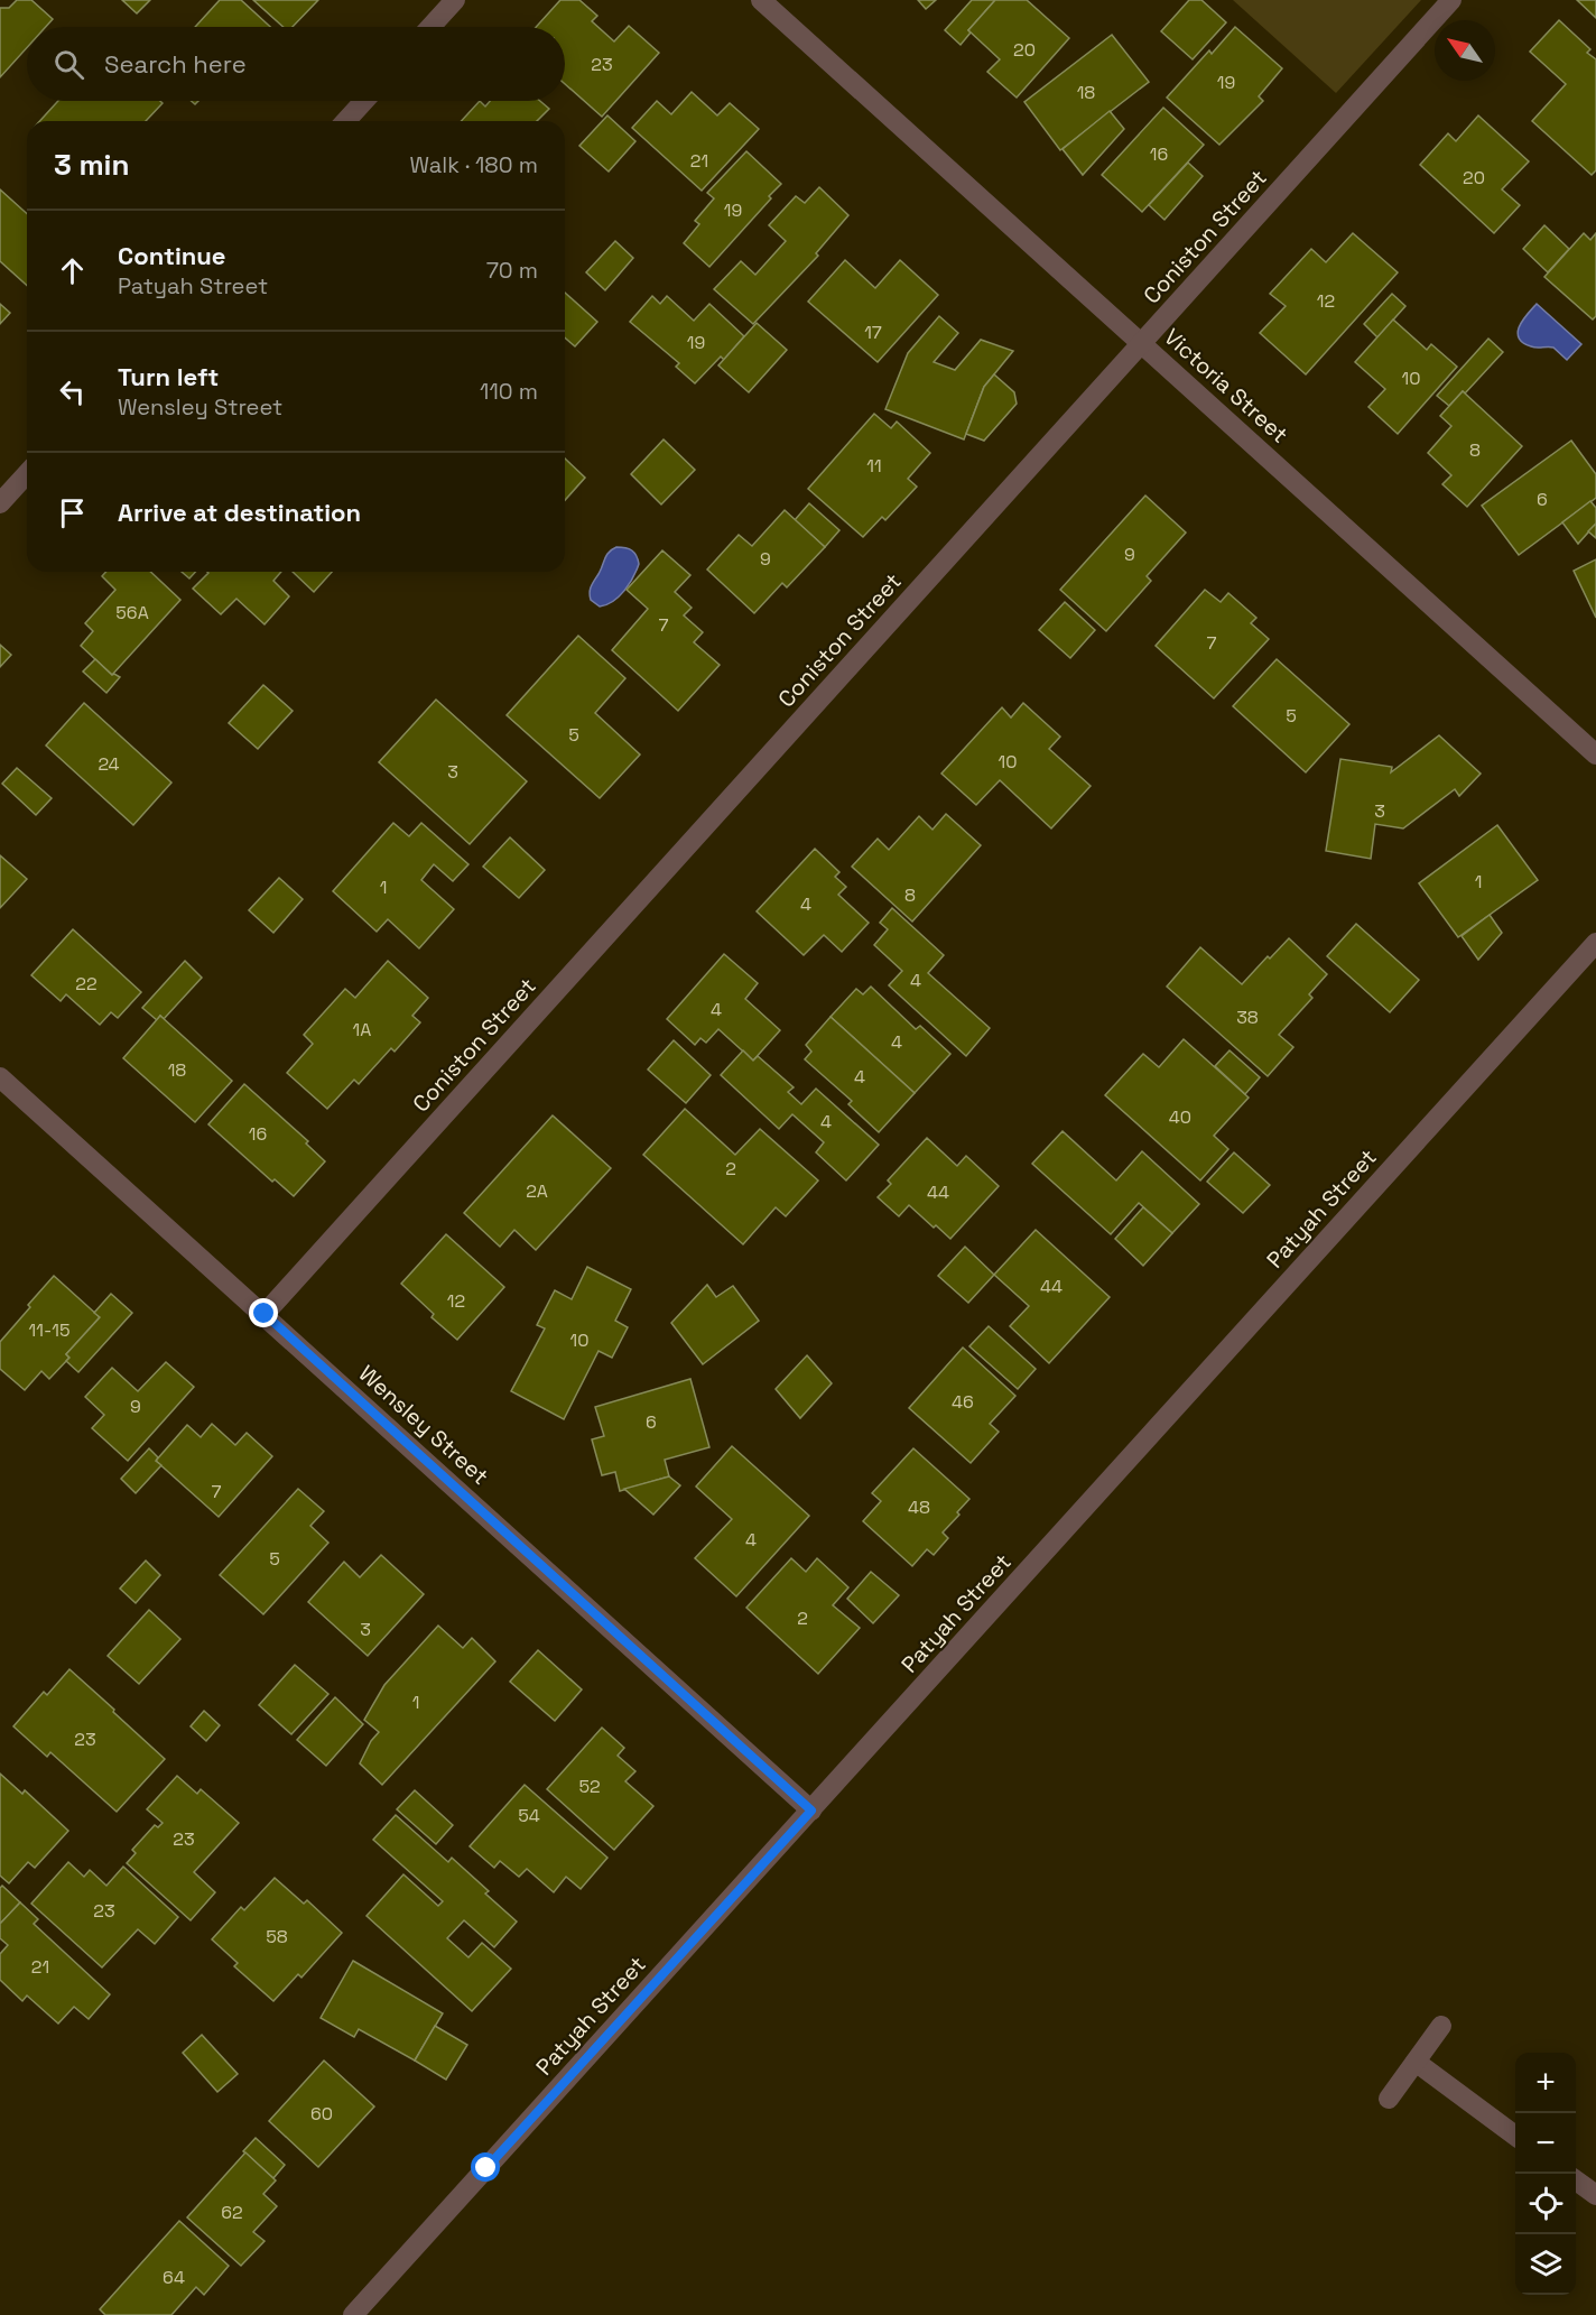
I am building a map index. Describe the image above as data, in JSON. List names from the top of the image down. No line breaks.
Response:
{"streets":{"street":["Coniston Street","Victoria Street","Patyah Street","Wensley Street"]},"crossings":[["Coniston Street","Victoria Street"],["Coniston Street","Wensley Street"],["Patyah Street","Wensley Street"]],"house_numbers":["20","23","19","18","16","21","20","19","12","17","19","10","8","11","6","9","9","56A","7","7","5","5","10","24","3","3","1","1","8","4","4","22","4","38","1A","4","18","4","40","4","16","2","2A","44","44","12","11-15","10","46","9","6","7","48","4","5","2","3","1","23","52","54","23","23","58","21","60","62","64"],"north":"top left","page":{"search":"Search here","heading":["3 min","Walk · 180 m"],"list":[["Continue","Patyah Street","70 m"],["Turn left","Wensley Street","110 m"],"Arrive at destination"],"map_buttons":["+","−"]}}
